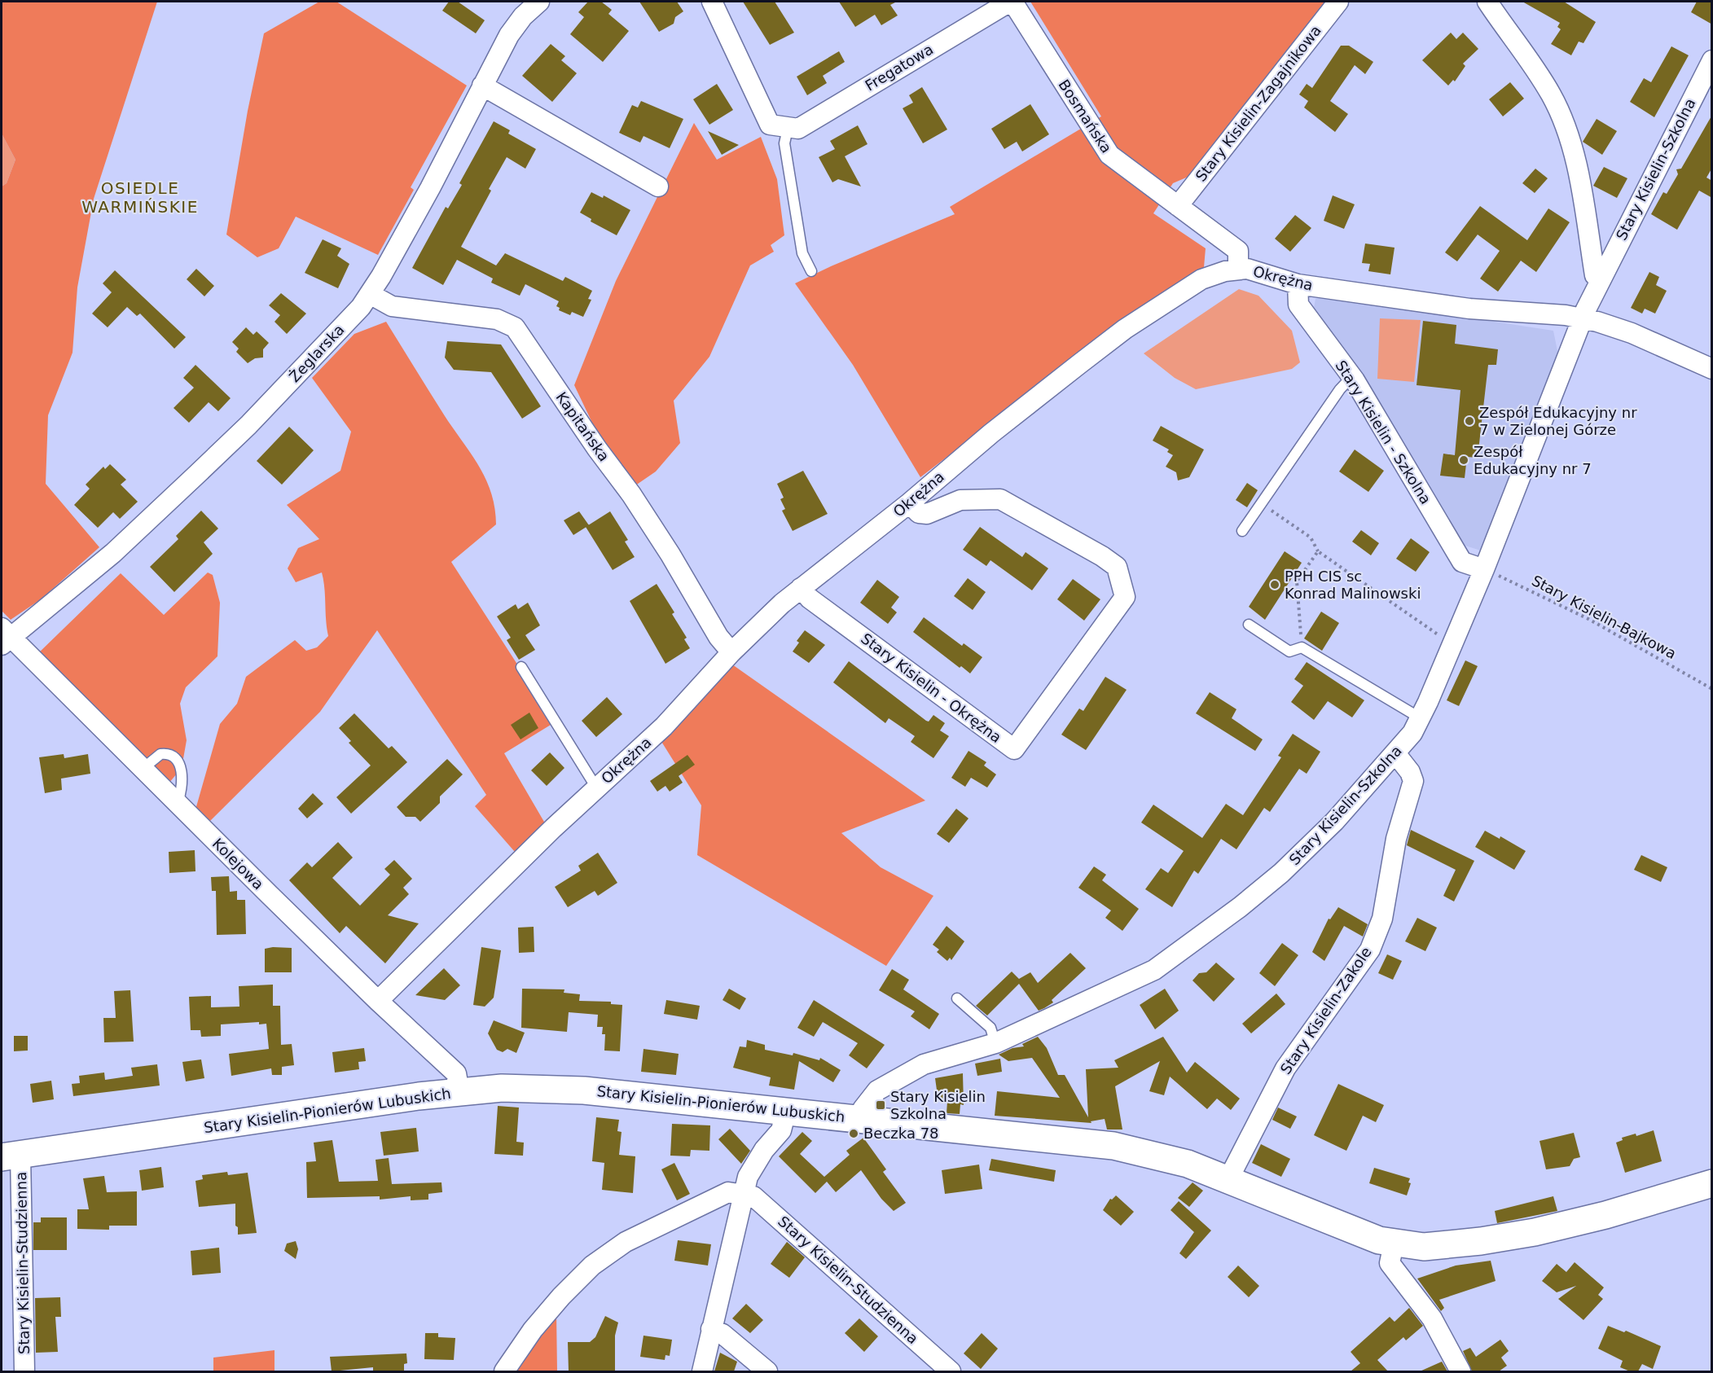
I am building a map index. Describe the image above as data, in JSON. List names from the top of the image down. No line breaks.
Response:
{"streets":{"street":["Fregatowa","Stary Kisielin-Zagajnikowa","Bosmańska","Stary Kisielin-Szkolna","Okrężna","Żeglarska","Kapitańska","Stary Kisielin - Szkolna","Stary Kisielin - Okrężna","Kolejowa","Stary Kisielin-Zakole","Stary Kisielin-Pionierów Lubuskich","Stary Kisielin-Studzienna"],"path":["Stary Kisielin-Bajkowa"]},"crossings":[["Fregatowa","Bosmańska"],["Stary Kisielin-Zagajnikowa","Bosmańska"],["Bosmańska","Okrężna"],["Stary Kisielin-Szkolna","Okrężna"],["Stary Kisielin-Szkolna","Stary Kisielin - Szkolna"],["Stary Kisielin-Szkolna","Stary Kisielin-Bajkowa"],["Stary Kisielin-Szkolna","Stary Kisielin-Zakole"],["Stary Kisielin-Szkolna","Stary Kisielin-Pionierów Lubuskich"],["Okrężna","Kapitańska"],["Okrężna","Stary Kisielin - Szkolna"],["Okrężna","Stary Kisielin - Okrężna"],["Okrężna","Kolejowa"],["Żeglarska","Kapitańska"],["Żeglarska","Kolejowa"],["Stary Kisielin - Szkolna","Stary Kisielin-Bajkowa"],["Kolejowa","Stary Kisielin-Pionierów Lubuskich"],["Stary Kisielin-Zakole","Stary Kisielin-Pionierów Lubuskich"],["Stary Kisielin-Pionierów Lubuskich","Stary Kisielin-Studzienna"]],"districts":["OSIEDLE WARMIŃSKIE"],"places":{"other":["Zespół Edukacyjny nr 7 w Zielonej Górze","Zespół Edukacyjny nr 7","PPH CIS sc Konrad Malinowski","Beczka 78"],"transit":["Stary Kisielin Szkolna"]}}
